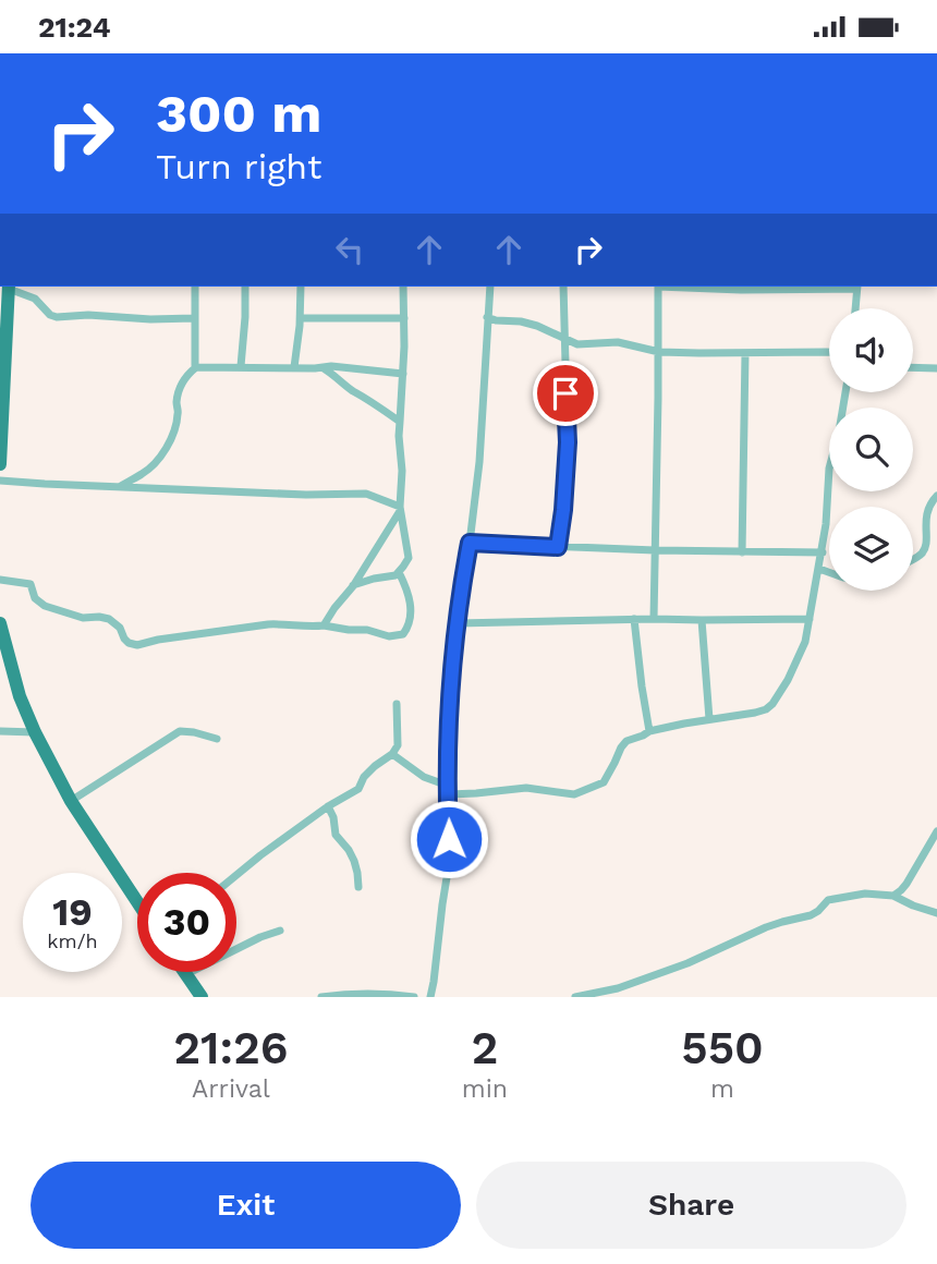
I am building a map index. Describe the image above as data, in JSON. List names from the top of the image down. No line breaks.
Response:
{"page":{"status":"21:24","turn":["300 m","Turn right"],"speed":"19 km/h","limit":"30","eta":["21:26","Arrival","2","min","550","m"],"buttons":["Exit","Share"]}}
